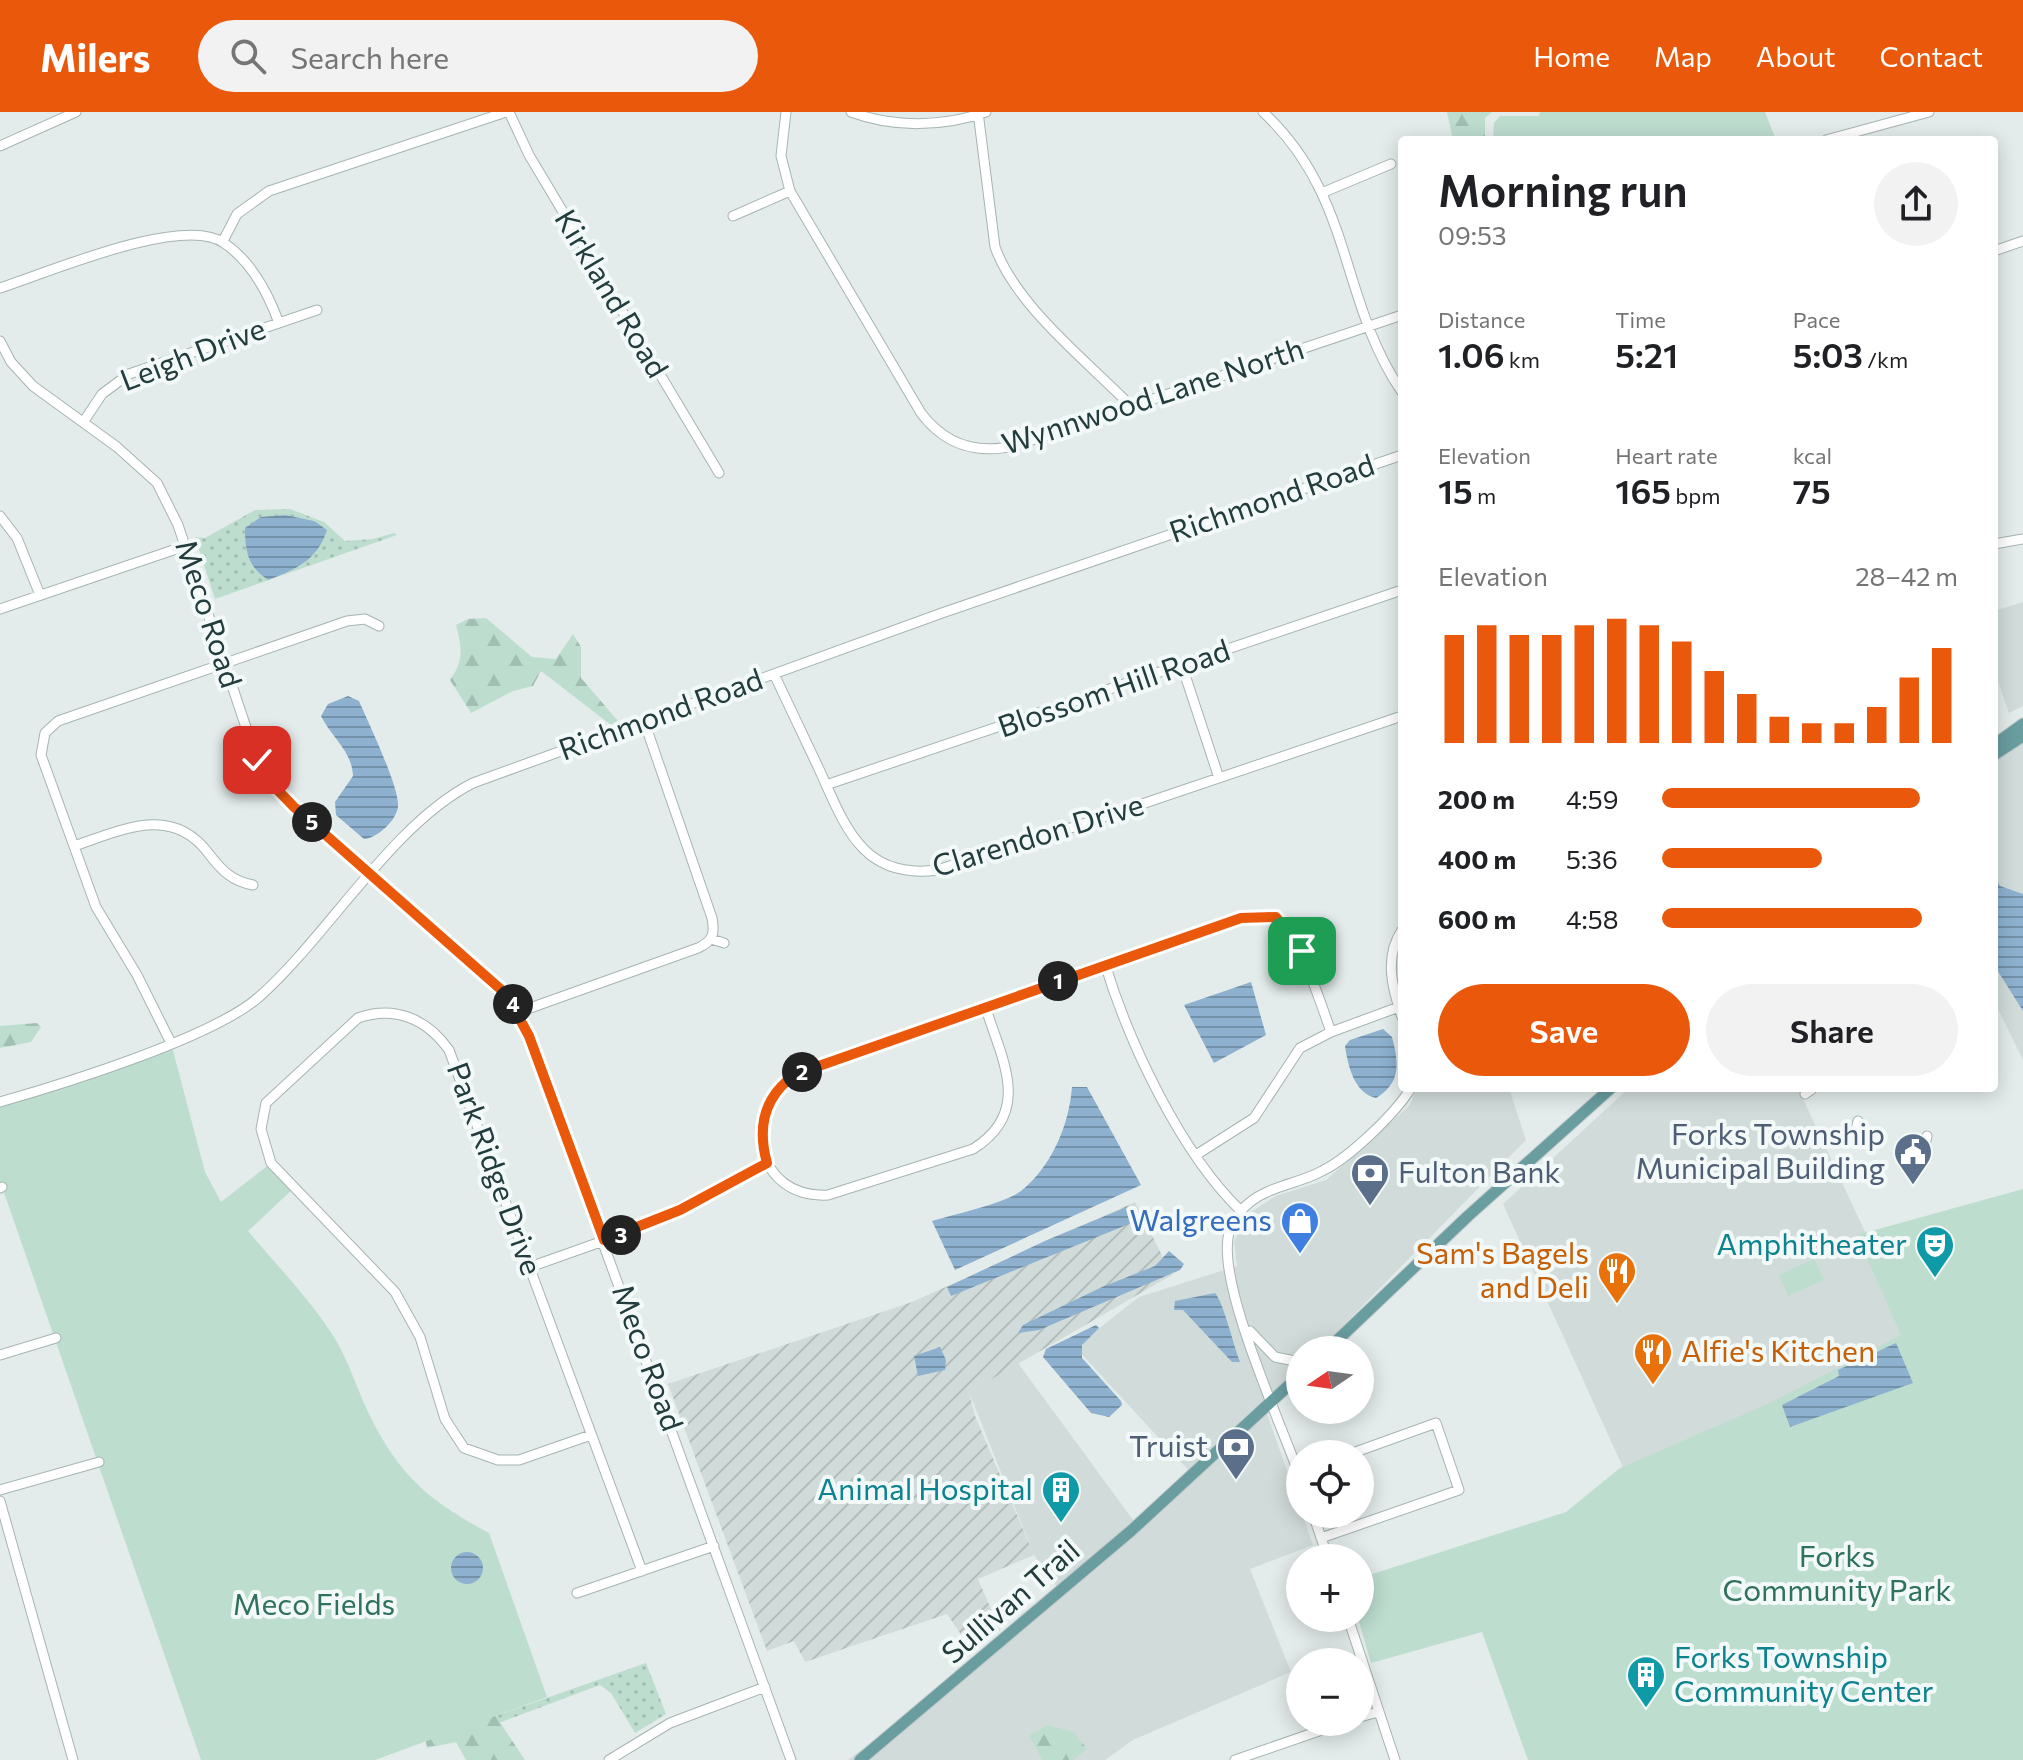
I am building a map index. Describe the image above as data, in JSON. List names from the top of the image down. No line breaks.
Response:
{"streets":{"main road":["Sullivan Trail"],"street":["Kirkland Road","Leigh Drive","Wynnwood Lane North","Richmond Road","Meco Road","Blossom Hill Road","Clarendon Drive","Park Ridge Drive"]},"crossings":[["Leigh Drive","Meco Road"],["Richmond Road","Meco Road"],["Richmond Road","Clarendon Drive"],["Blossom Hill Road","Clarendon Drive"]],"parks":["Forks Community Park","Meco Fields"],"places":{"public building":["Forks Township Municipal Building"],"bank":["Fulton Bank","Truist"],"shop":["Walgreens"],"theatre":["Amphitheater"],"restaurant":["Sam's Bagels and Deli","Alfie's Kitchen"],"building":["Animal Hospital","Forks Township Community Center"]},"north":"left","page":{"header":"Milers","search":"Search here","nav":["Home","Map","About","Contact"],"heading":["Morning run","09:53"],"stats":[["Distance","1.06 km"],["Time","5:21"],["Pace","5:03 /km"],["Elevation","15 m"],["Heart rate","165 bpm"],["kcal","75"]],"chart":["Elevation","28–42 m"],"list":[{"name":"200 m","note":"4:59"},{"name":"400 m","note":"5:36"},{"name":"600 m","note":"4:58"}],"pins":["5","1","4","2","3"],"buttons":["Save","Share"],"map_buttons":["+","−"]}}
